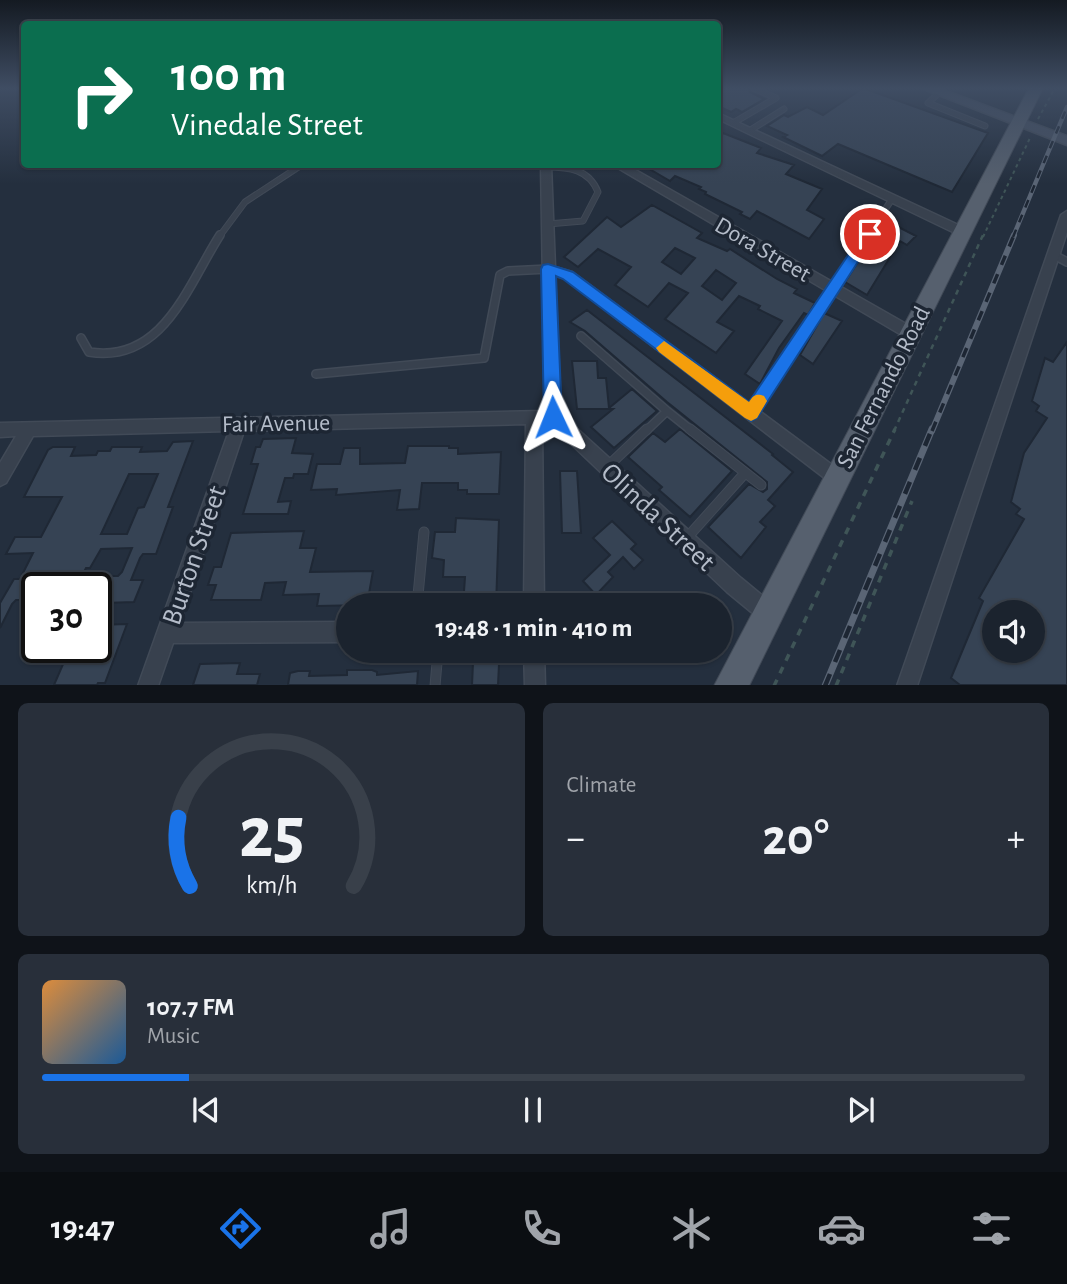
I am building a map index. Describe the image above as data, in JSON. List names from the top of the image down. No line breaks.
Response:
{"streets":{"main road":["San Fernando Road"],"street":["Dora Street","Fair Avenue","Olinda Street","Burton Street"]},"crossings":[["Dora Street","San Fernando Road"],["San Fernando Road","Olinda Street"],["Fair Avenue","Olinda Street"],["Fair Avenue","Burton Street"]],"page":{"turn":["100 m","Vinedale Street"],"limit":"30","trip":"19:48 · 1 min · 410 m","tile":"Climate","heat":["−","20°","+"],"song":["107.7 FM","Music"],"tabs":"19:47","gauge":["25","km/h"]}}
